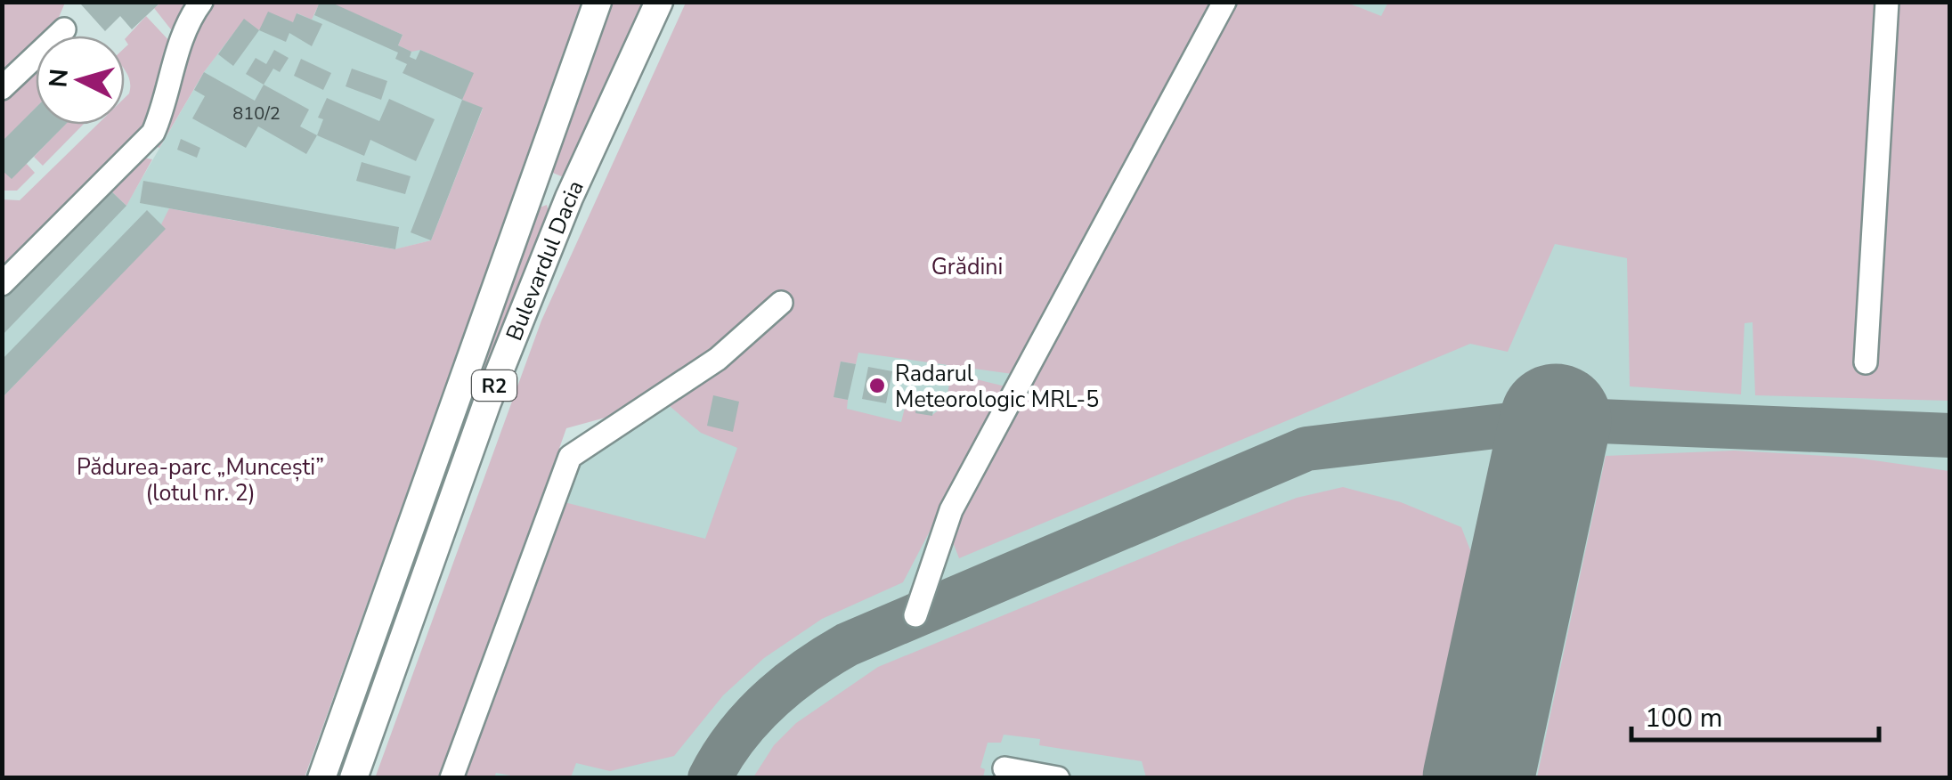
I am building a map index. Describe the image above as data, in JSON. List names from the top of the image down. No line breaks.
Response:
{"streets":{"main road":["Bulevardul Dacia","R2"]},"parks":["Grădini","Pădurea-parc „Muncești” (lotul nr. 2)"],"places":["Radarul Meteorologic MRL-5"],"house_numbers":["810/2"],"scale_bar":"100 m","north":"left"}
